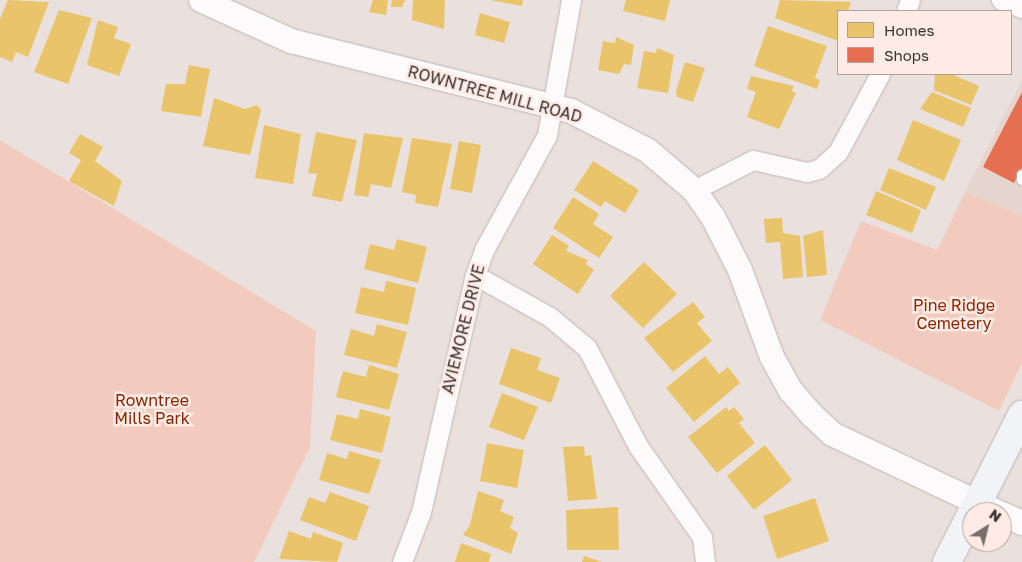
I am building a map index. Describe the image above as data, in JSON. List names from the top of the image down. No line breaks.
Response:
{"streets":{"street":["ROWNTREE MILL ROAD","AVIEMORE DRIVE"]},"crossings":[["ROWNTREE MILL ROAD","AVIEMORE DRIVE"]],"parks":["Pine Ridge Cemetery","Rowntree Mills Park"],"legend":["Homes","Shops"],"north":"top right"}
